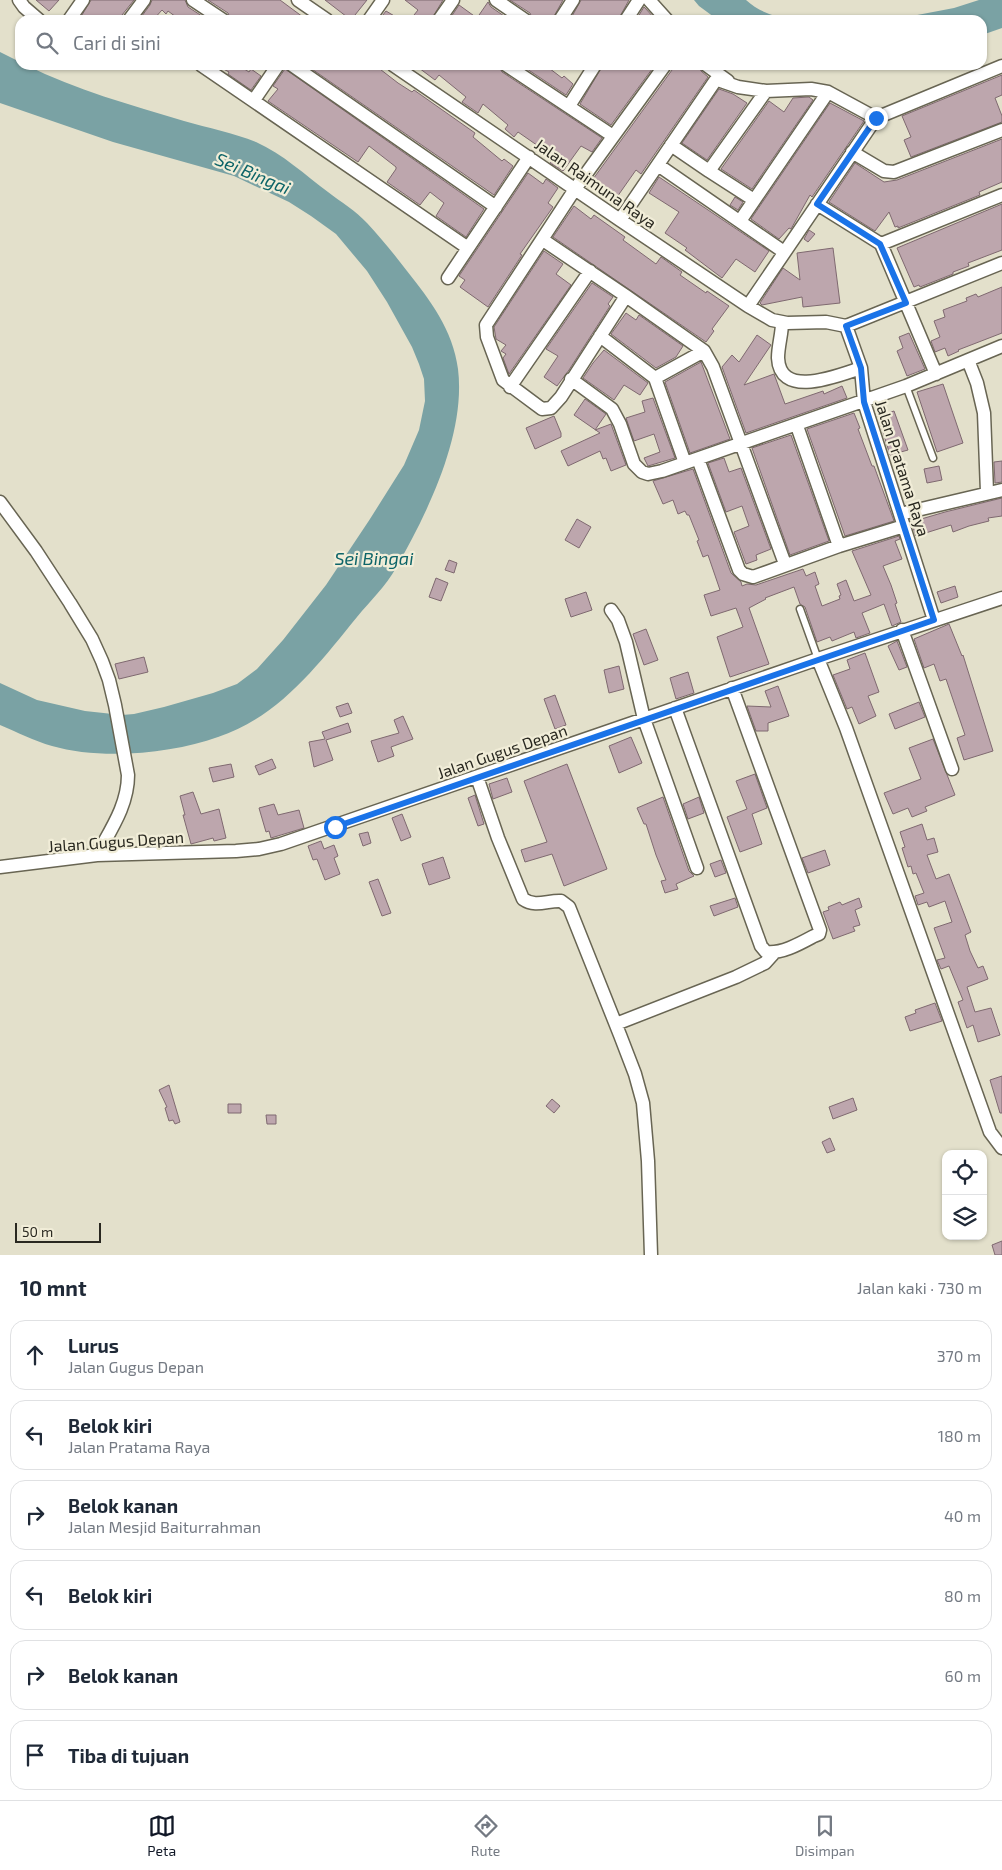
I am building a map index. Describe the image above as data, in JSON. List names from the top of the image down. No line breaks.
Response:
{"streets":{"street":["Jalan Raimuna Raya","Jalan Pratama Raya","Jalan Gugus Depan"]},"crossings":[["Jalan Pratama Raya","Jalan Gugus Depan"]],"water":["Sei Bingai"],"scale_bar":"50 m","page":{"search":"Cari di sini","scale":"50 m","heading":["10 mnt","Jalan kaki · 730 m"],"list":[["Lurus","Jalan Gugus Depan","370 m"],["Belok kiri","Jalan Pratama Raya","180 m"],["Belok kanan","Jalan Mesjid Baiturrahman","40 m"],["Belok kiri","80 m"],["Belok kanan","60 m"],"Tiba di tujuan"],"nav":["Peta","Rute","Disimpan"]}}
